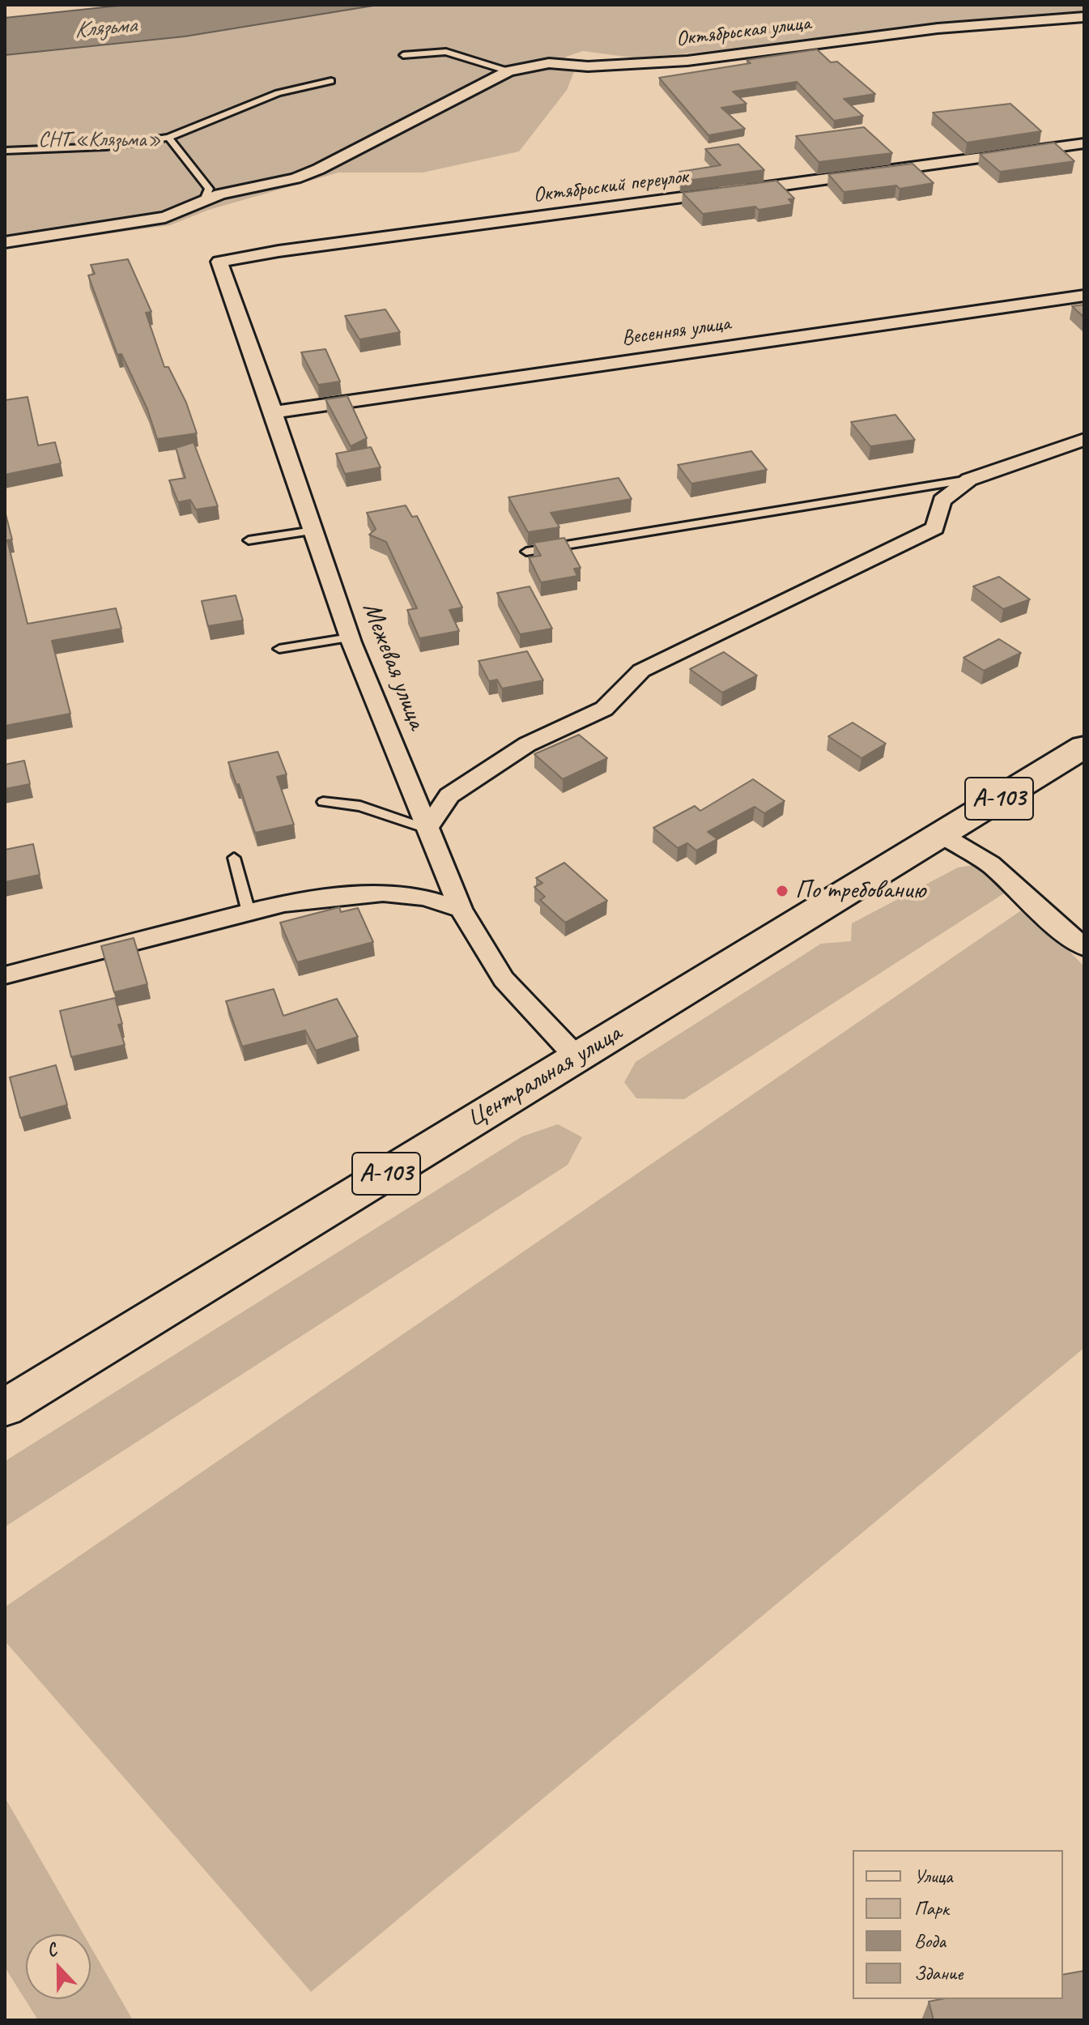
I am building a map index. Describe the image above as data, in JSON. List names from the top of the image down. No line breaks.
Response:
{"streets":{"main road":["А-103","Центральная улица"],"street":["Октябрьская улица","Октябрьский переулок","Весенняя улица","Межевая улица"]},"crossings":[["Октябрьский переулок","Межевая улица"],["Весенняя улица","Межевая улица"],["Межевая улица","Центральная улица"]],"water":["Клязьма"],"parks":["СНТ «Клязьма»"],"places":["По требованию"],"legend":["Улица","Парк","Вода","Здание"],"north":"top"}
